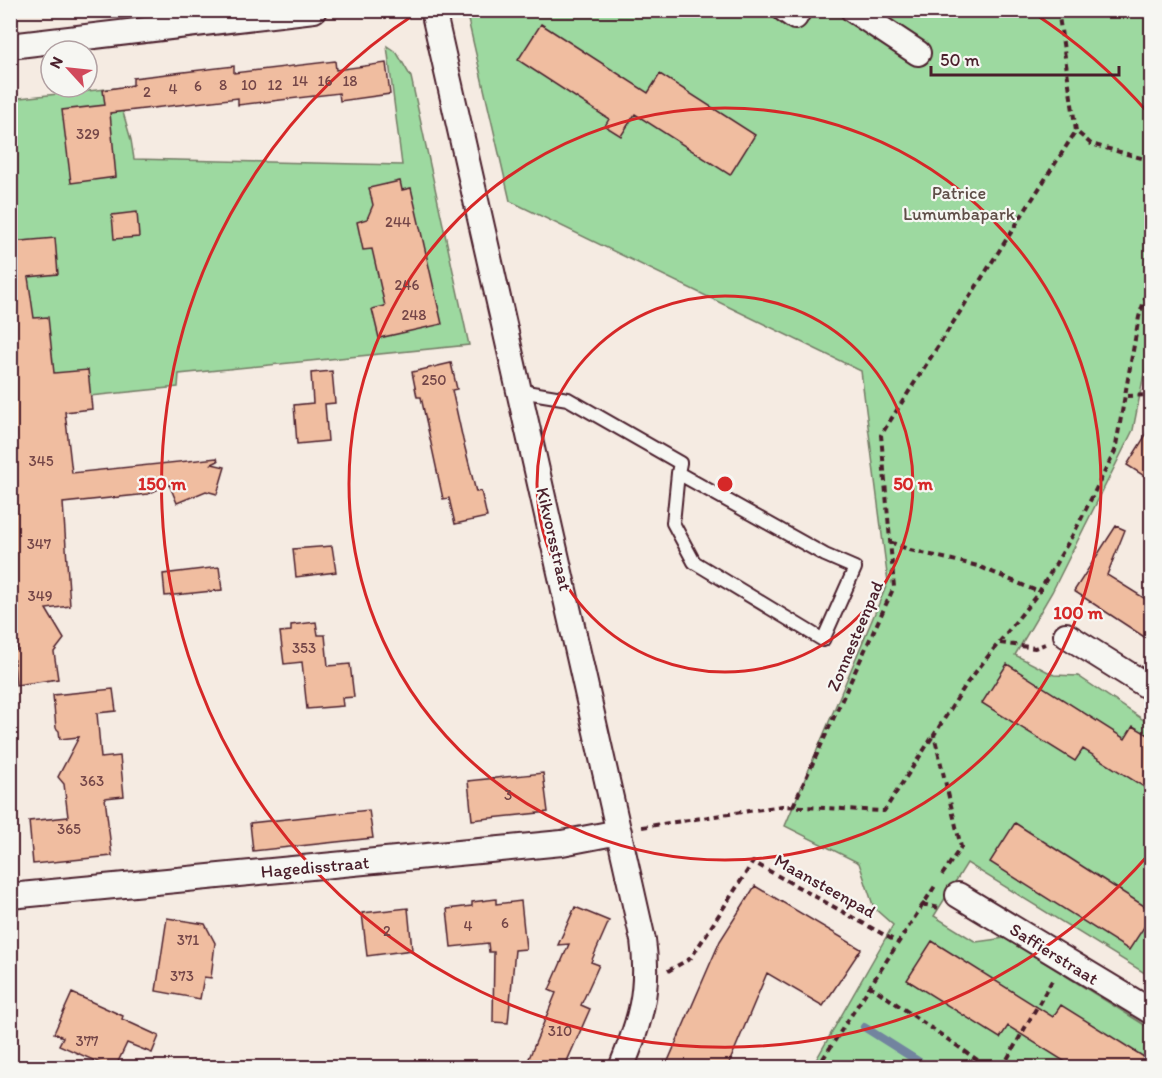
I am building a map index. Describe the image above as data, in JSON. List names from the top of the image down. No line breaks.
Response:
{"streets":{"street":["Kikvorsstraat","Hagedisstraat","Saffierstraat"],"path":["Zonnesteenpad","Maansteenpad"]},"crossings":[["Kikvorsstraat","Hagedisstraat"],["Kikvorsstraat","Maansteenpad"]],"parks":["Patrice Lumumbapark"],"house_numbers":["14","16","18","8","10","12","6","4","2","329","244","246","248","250","345","347","349","353","363","3","365","6","4","2","371","373","310","377"],"scale_bar":"50 m","north":"top left","rings":["50 m","150 m","100 m"]}
